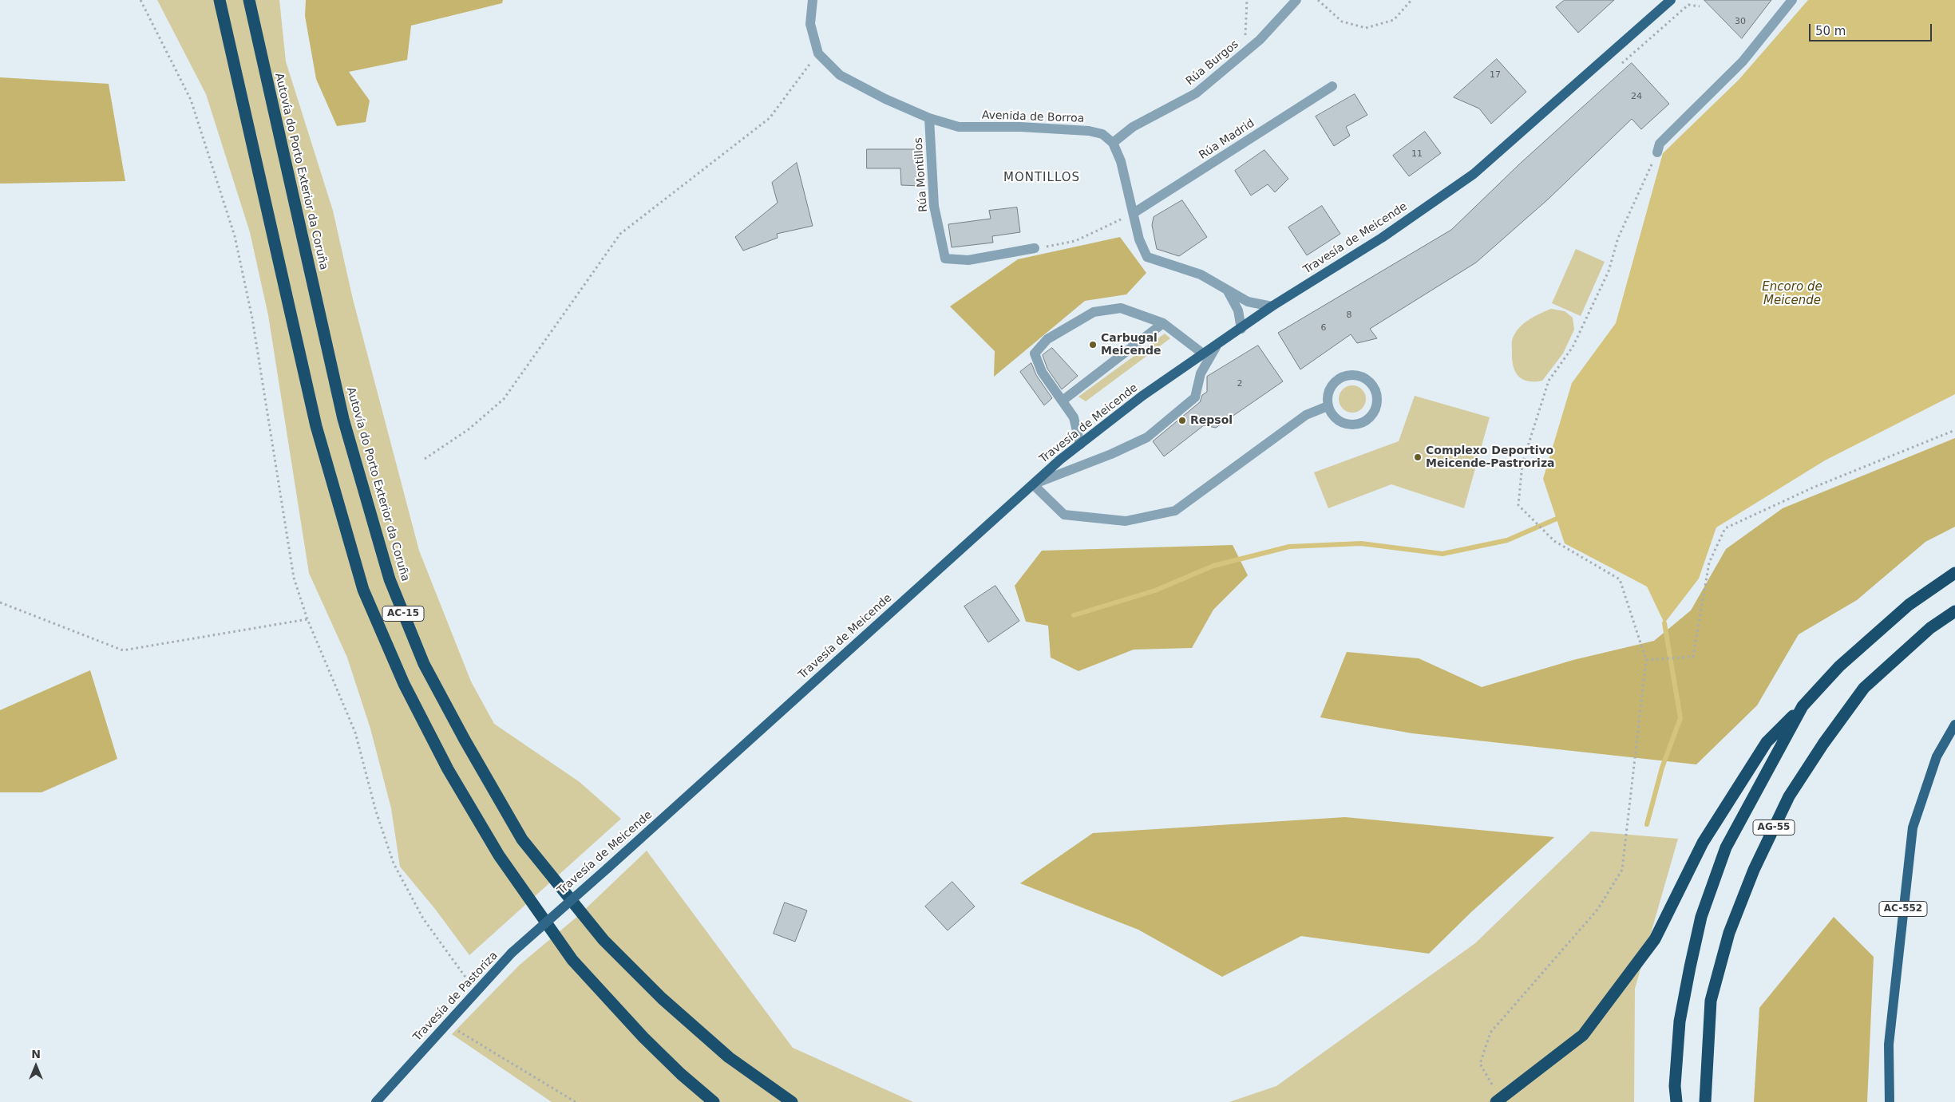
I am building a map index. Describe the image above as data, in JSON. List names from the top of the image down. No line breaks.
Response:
{"streets":{"highway":["Autovía do Porto Exterior da Coruña","AC-15","AG-55"],"main road":["Travesía de Meicende","AC-552","Travesía de Pastoriza"],"street":["Rúa Burgos","Avenida de Borroa","Rúa Madrid","Rúa Montillos"]},"crossings":[["Rúa Burgos","Avenida de Borroa"],["Avenida de Borroa","Rúa Montillos"],["Travesía de Meicende","Travesía de Pastoriza"]],"districts":["MONTILLOS"],"water":["Encoro de Meicende"],"places":["Carbugal Meicende","Repsol","Complexo Deportivo Meicende-Pastroriza"],"house_numbers":["30","17","24","11","8","6","2"],"scale_bar":"50 m","north":"top"}
